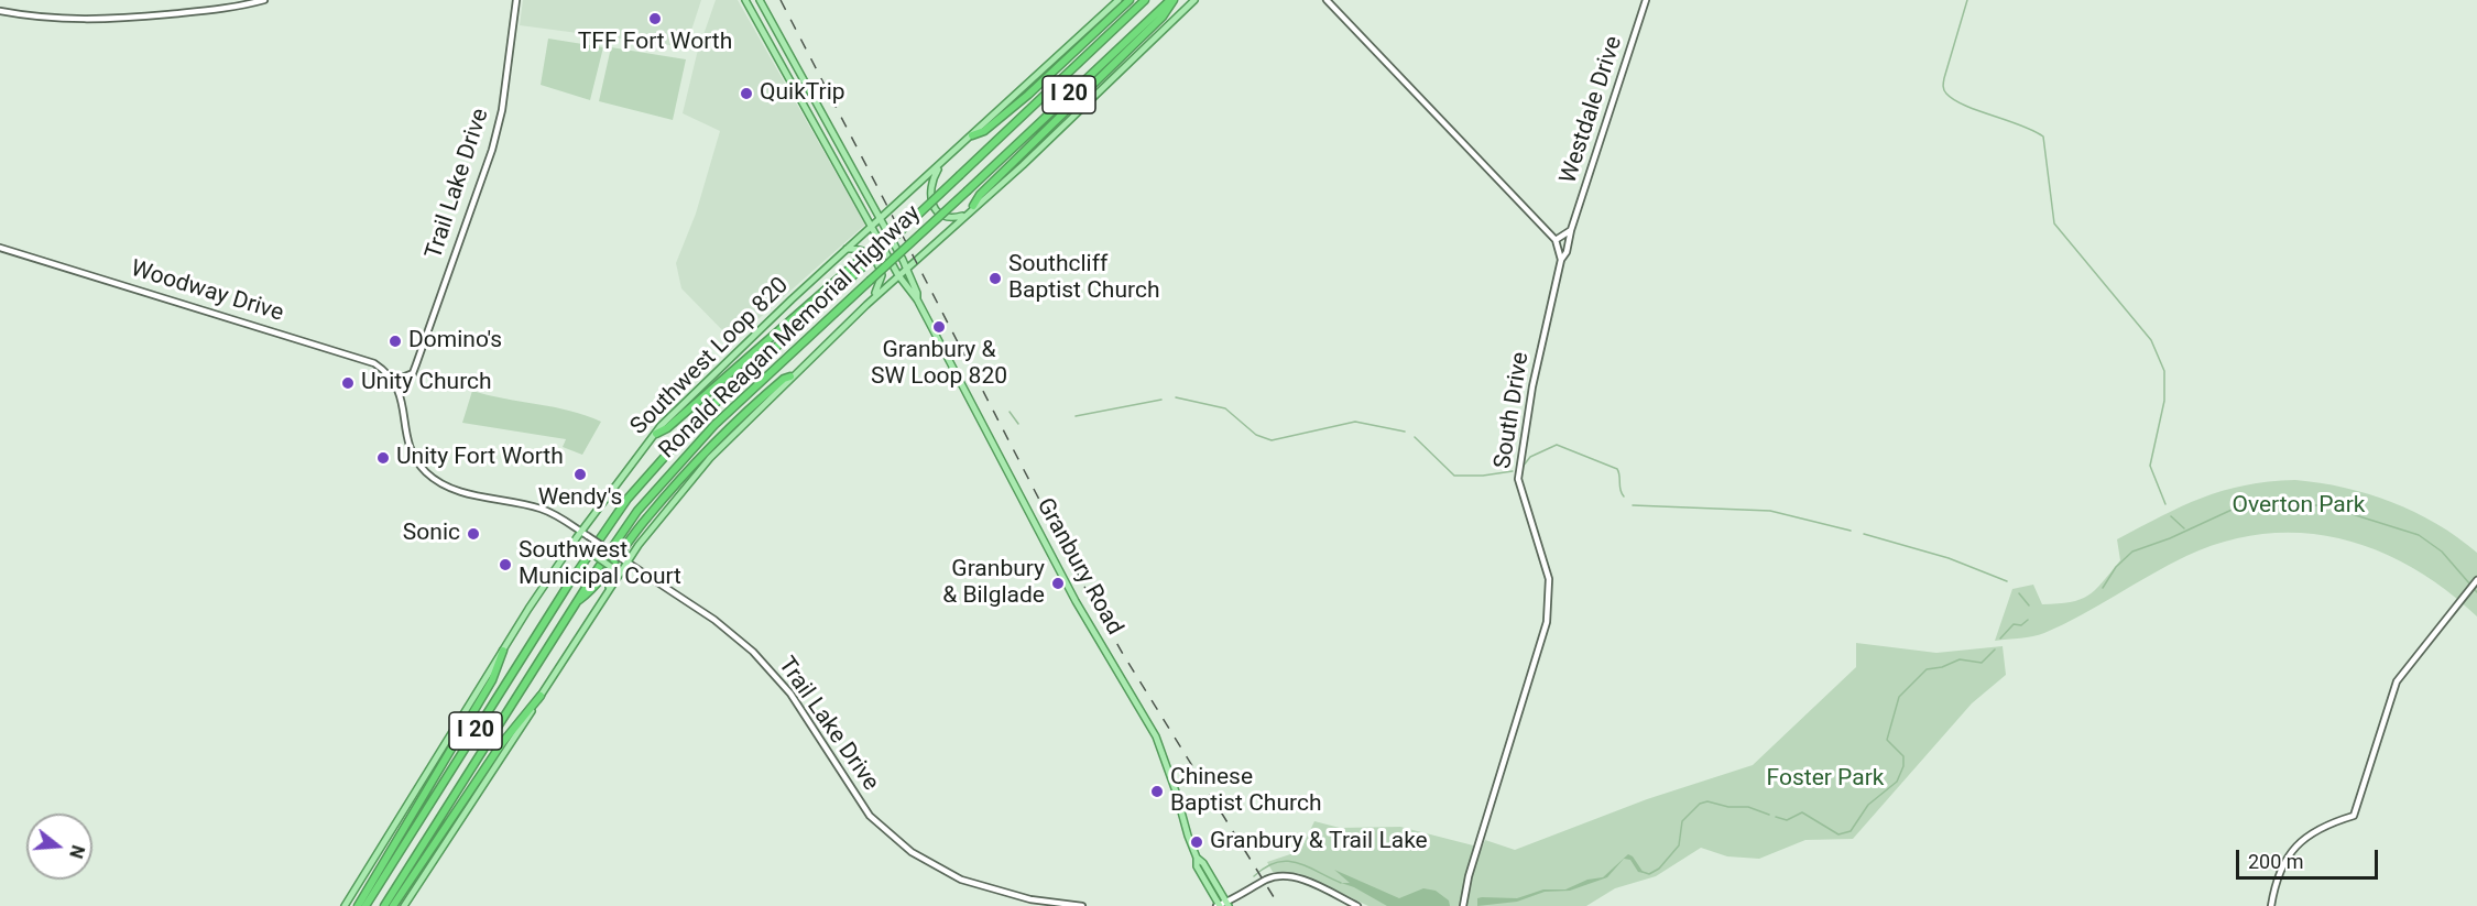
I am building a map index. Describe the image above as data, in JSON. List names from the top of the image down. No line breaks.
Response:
{"streets":{"highway":["I 20","Ronald Reagan Memorial Highway"],"main road":["Southwest Loop 820","Granbury Road"],"street":["Westdale Drive","Trail Lake Drive","Woodway Drive","South Drive"]},"crossings":[["Westdale Drive","South Drive"],["Trail Lake Drive","Woodway Drive"],["Trail Lake Drive","Southwest Loop 820"],["Southwest Loop 820","Granbury Road"]],"parks":["Overton Park","Foster Park"],"places":["TFF Fort Worth","QuikTrip","Southcliff Baptist Church","Granbury & SW Loop 820","Domino's","Unity Church","Unity Fort Worth","Wendy's","Sonic","Southwest Municipal Court","Granbury & Bilglade","Chinese Baptist Church","Granbury & Trail Lake"],"scale_bar":"200 m","north":"right"}
